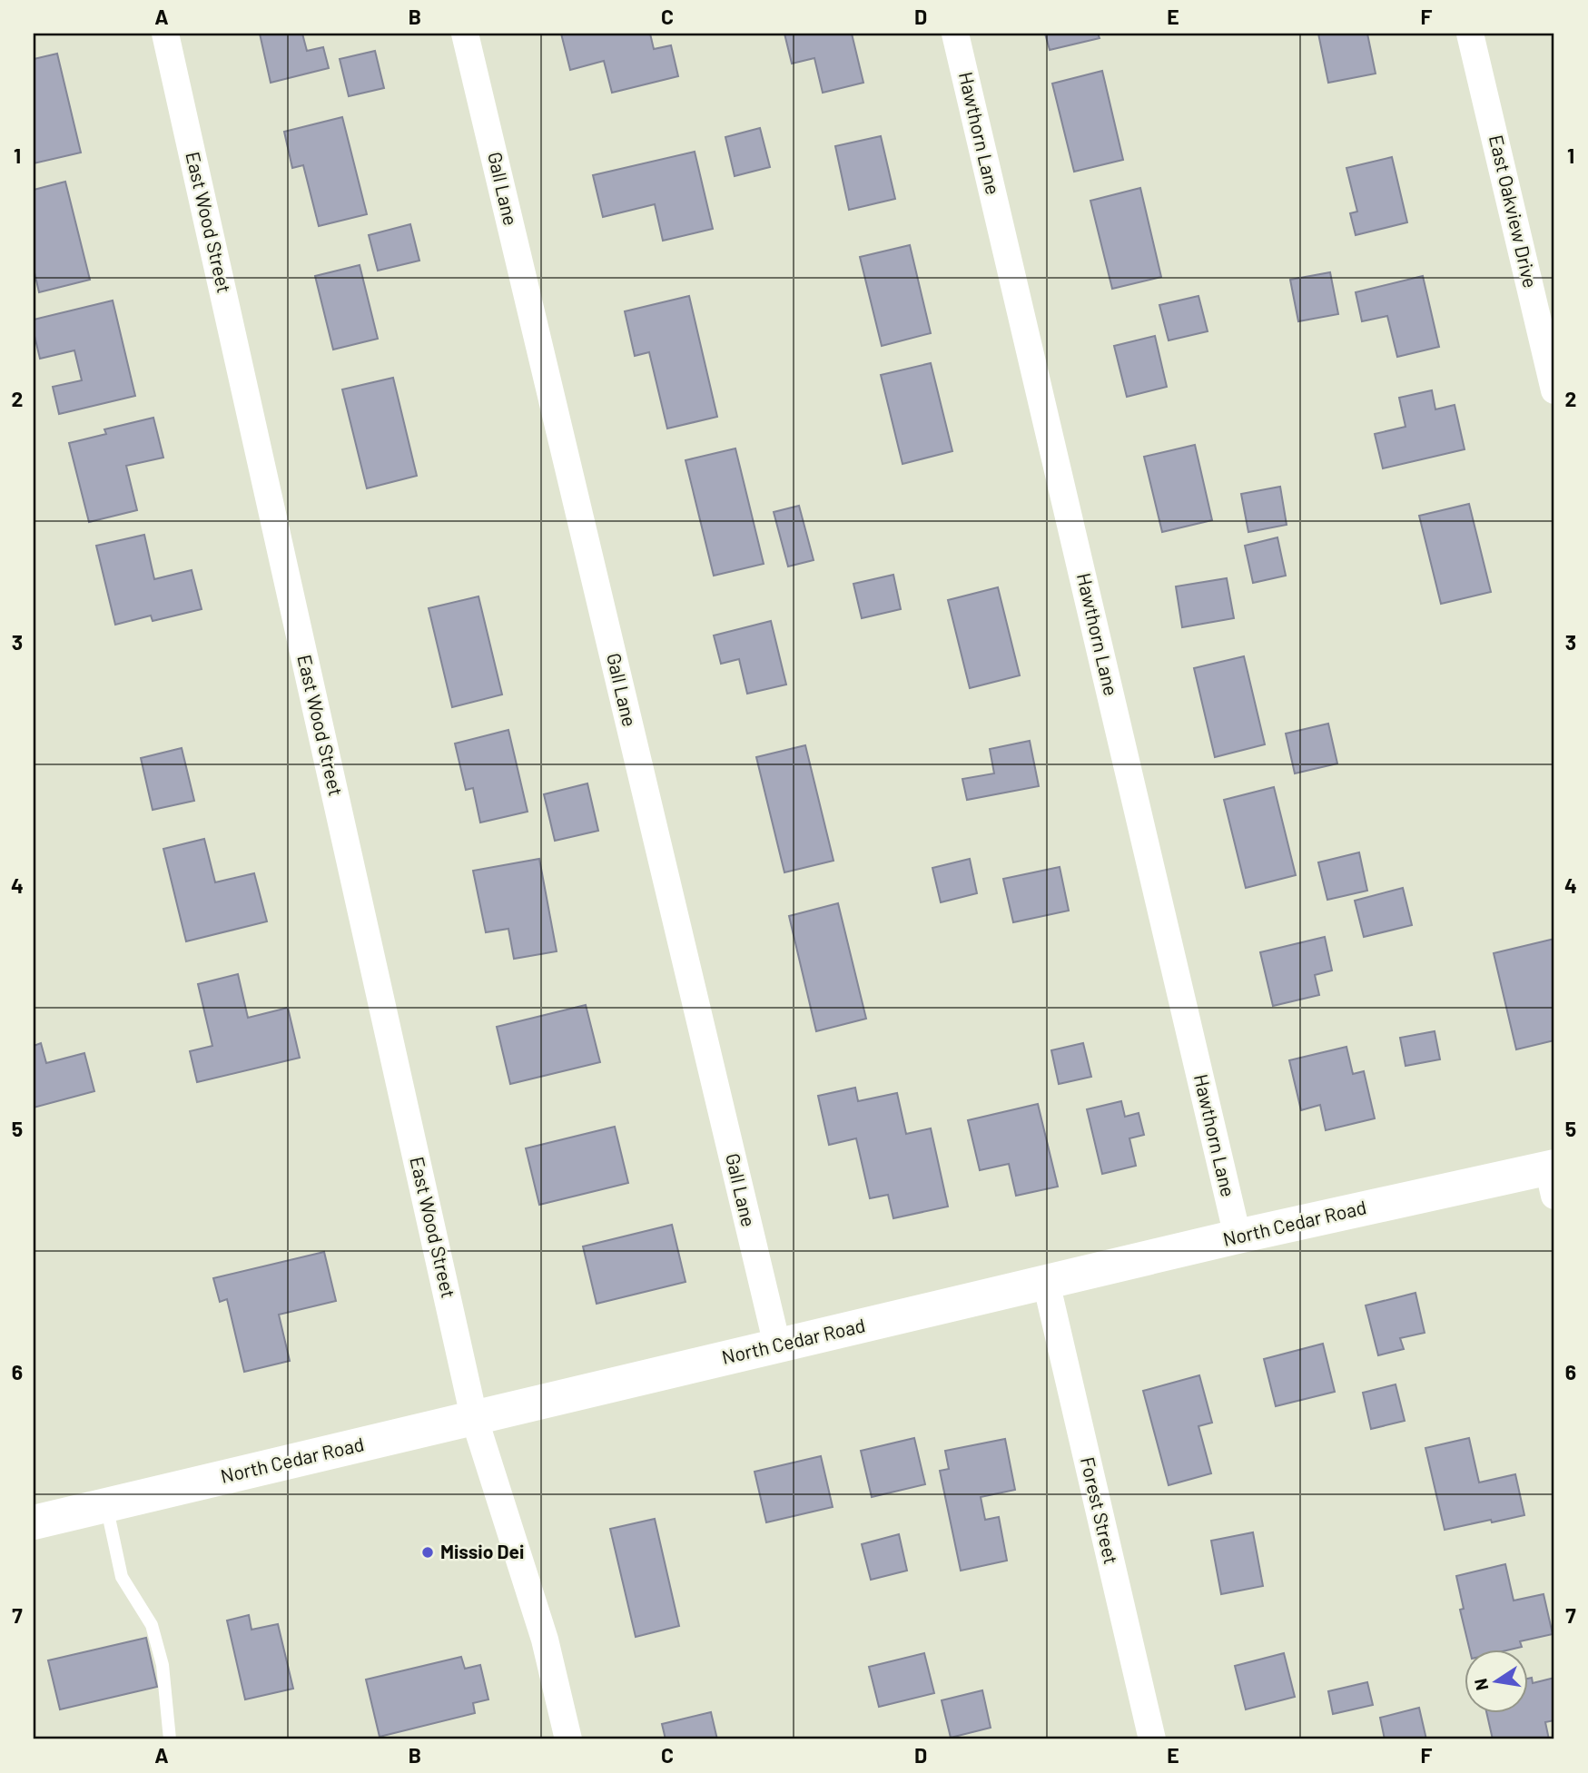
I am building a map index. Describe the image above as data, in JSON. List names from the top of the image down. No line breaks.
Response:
{"streets":{"street":["Hawthorn Lane","Gall Lane","East Oakview Drive","East Wood Street","North Cedar Road","Forest Street"]},"crossings":[["Hawthorn Lane","North Cedar Road"],["Gall Lane","North Cedar Road"],["East Wood Street","North Cedar Road"],["North Cedar Road","Forest Street"]],"places":["Missio Dei"],"north":"left","grid":{"columns":["A","B","C","D","E","F"],"rows":["1","2","3","4","5","6","7"]}}
